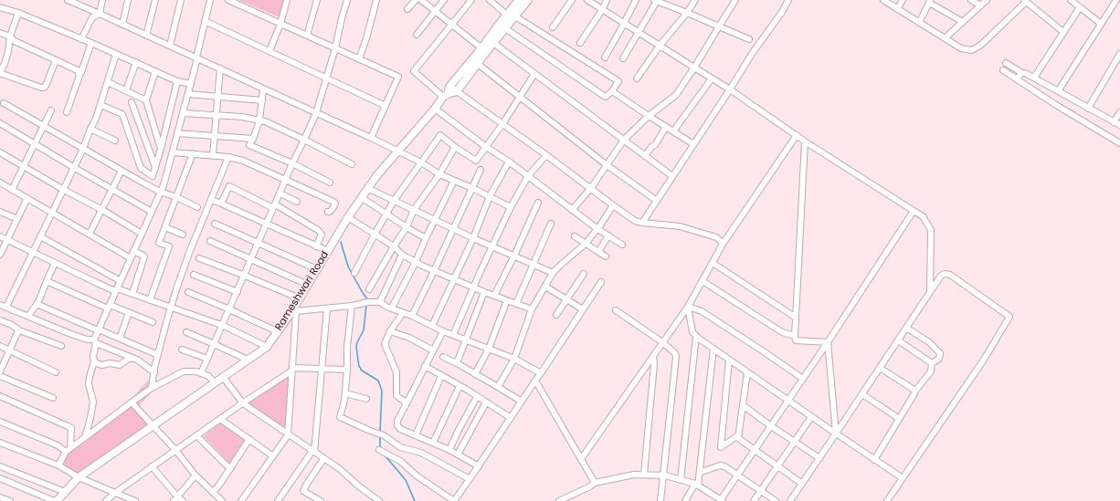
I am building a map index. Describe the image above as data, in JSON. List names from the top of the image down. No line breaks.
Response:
{"streets":{"main road":["Rameshwari Road"]}}
